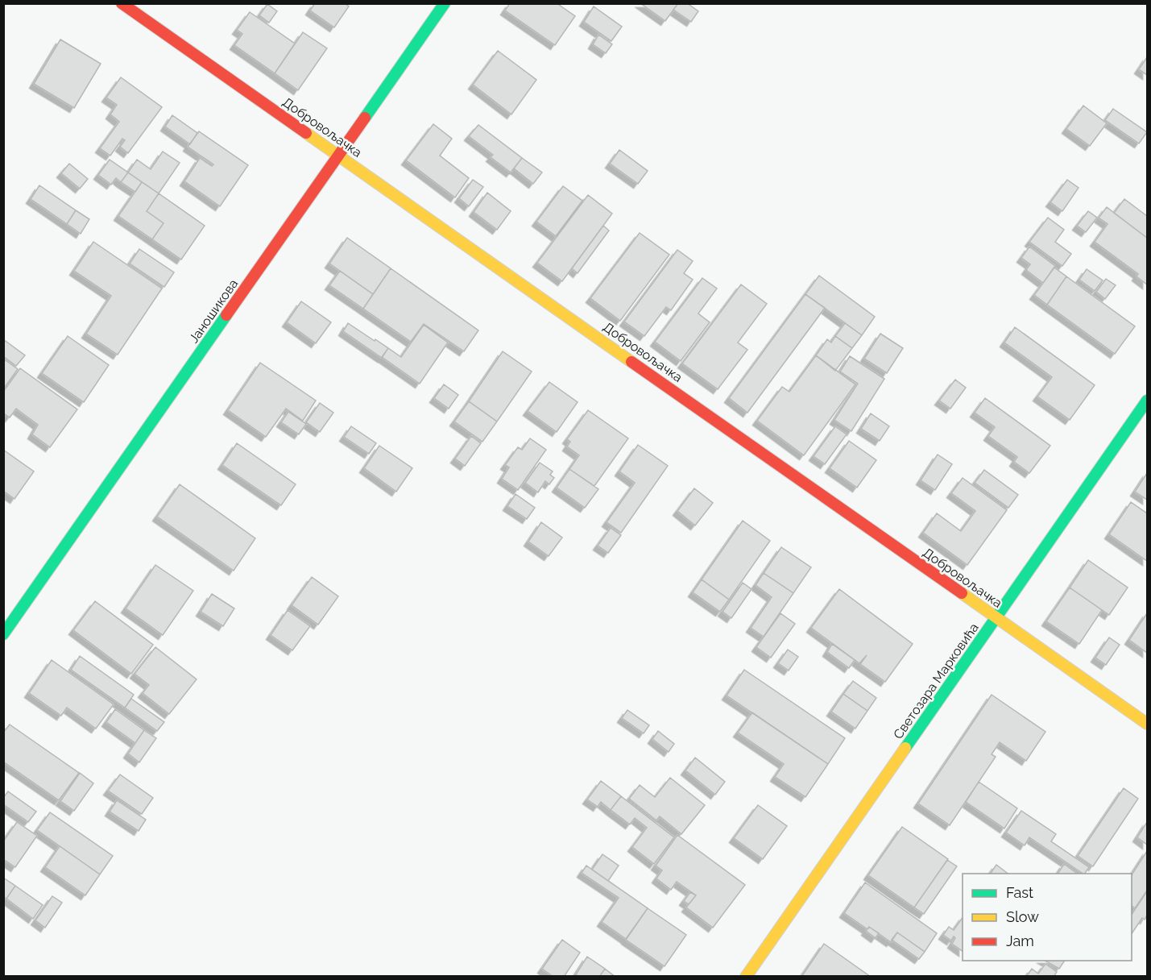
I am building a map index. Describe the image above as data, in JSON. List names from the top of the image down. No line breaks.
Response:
{"streets":{"street":["Добровољачка","Јаношикова","Светозара Марковића"]},"crossings":[["Добровољачка","Јаношикова"],["Добровољачка","Светозара Марковића"]],"legend":["Fast","Slow","Jam"]}
